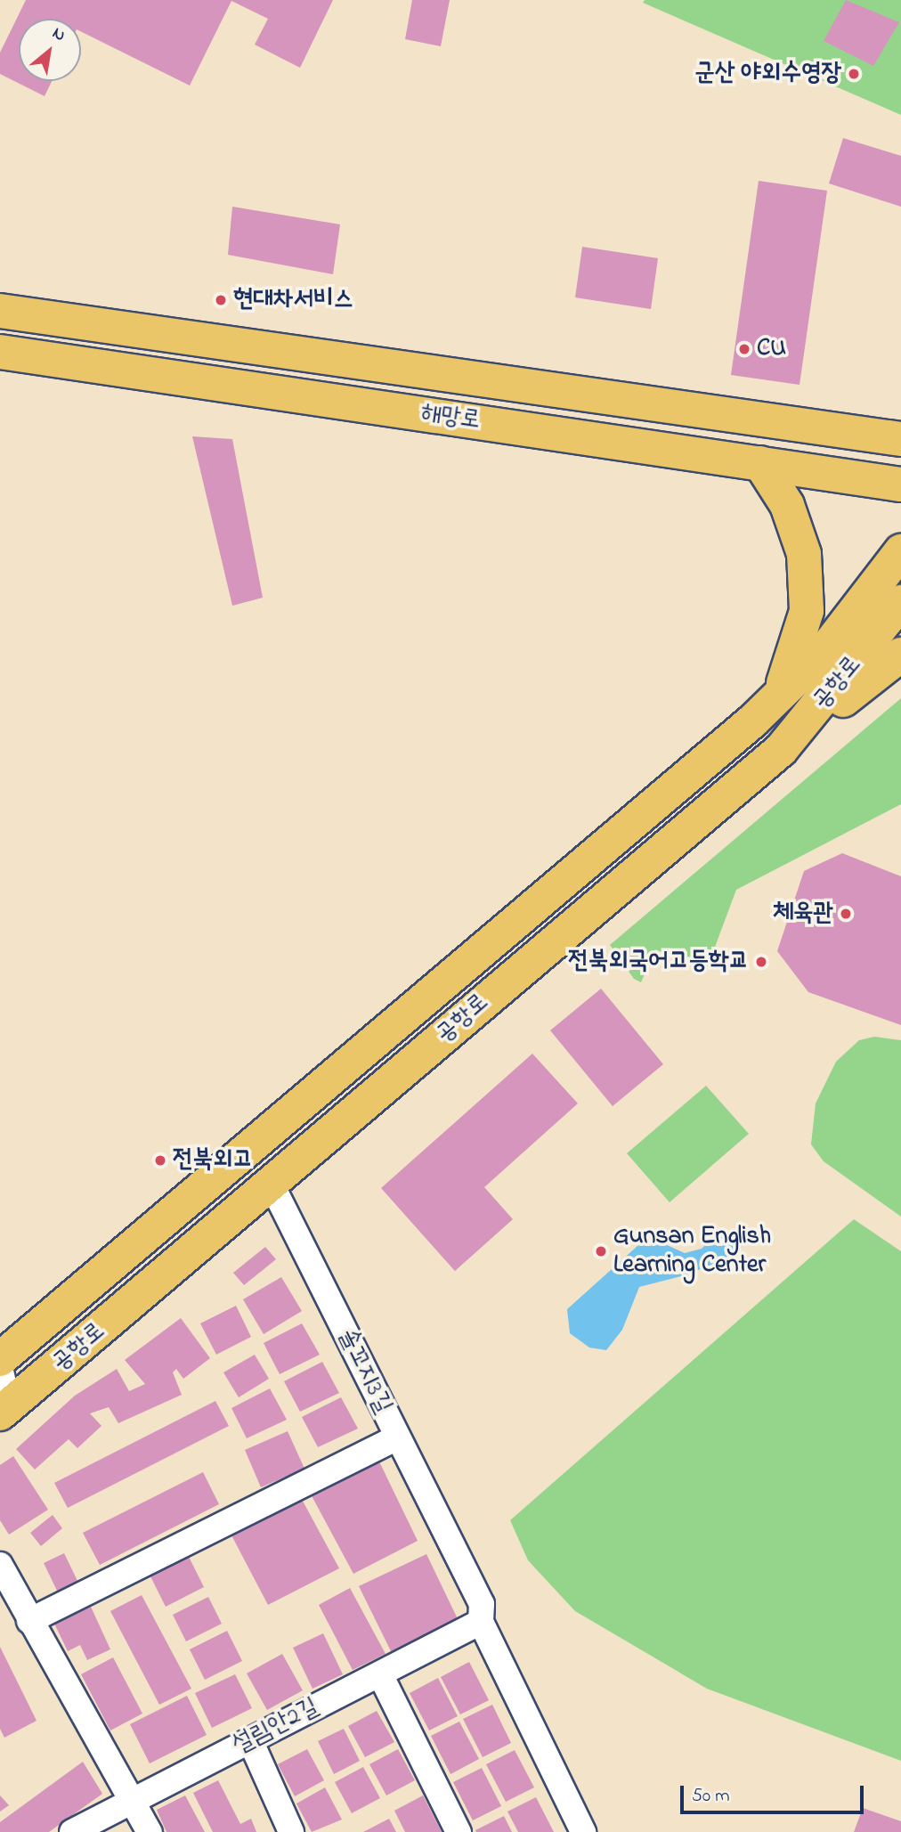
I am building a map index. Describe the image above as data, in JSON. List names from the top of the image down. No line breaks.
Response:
{"streets":{"main road":["해망로","공항로"],"street":["솔꼬지3길","설림안2길"]},"crossings":[["공항로","솔꼬지3길"],["솔꼬지3길","설림안2길"]],"places":["군산 야외수영장","현대차서비스","CU","체육관","전북외국어고등학교","전북외고","Gunsan English Learning Center"],"scale_bar":"50 m","north":"top right"}
